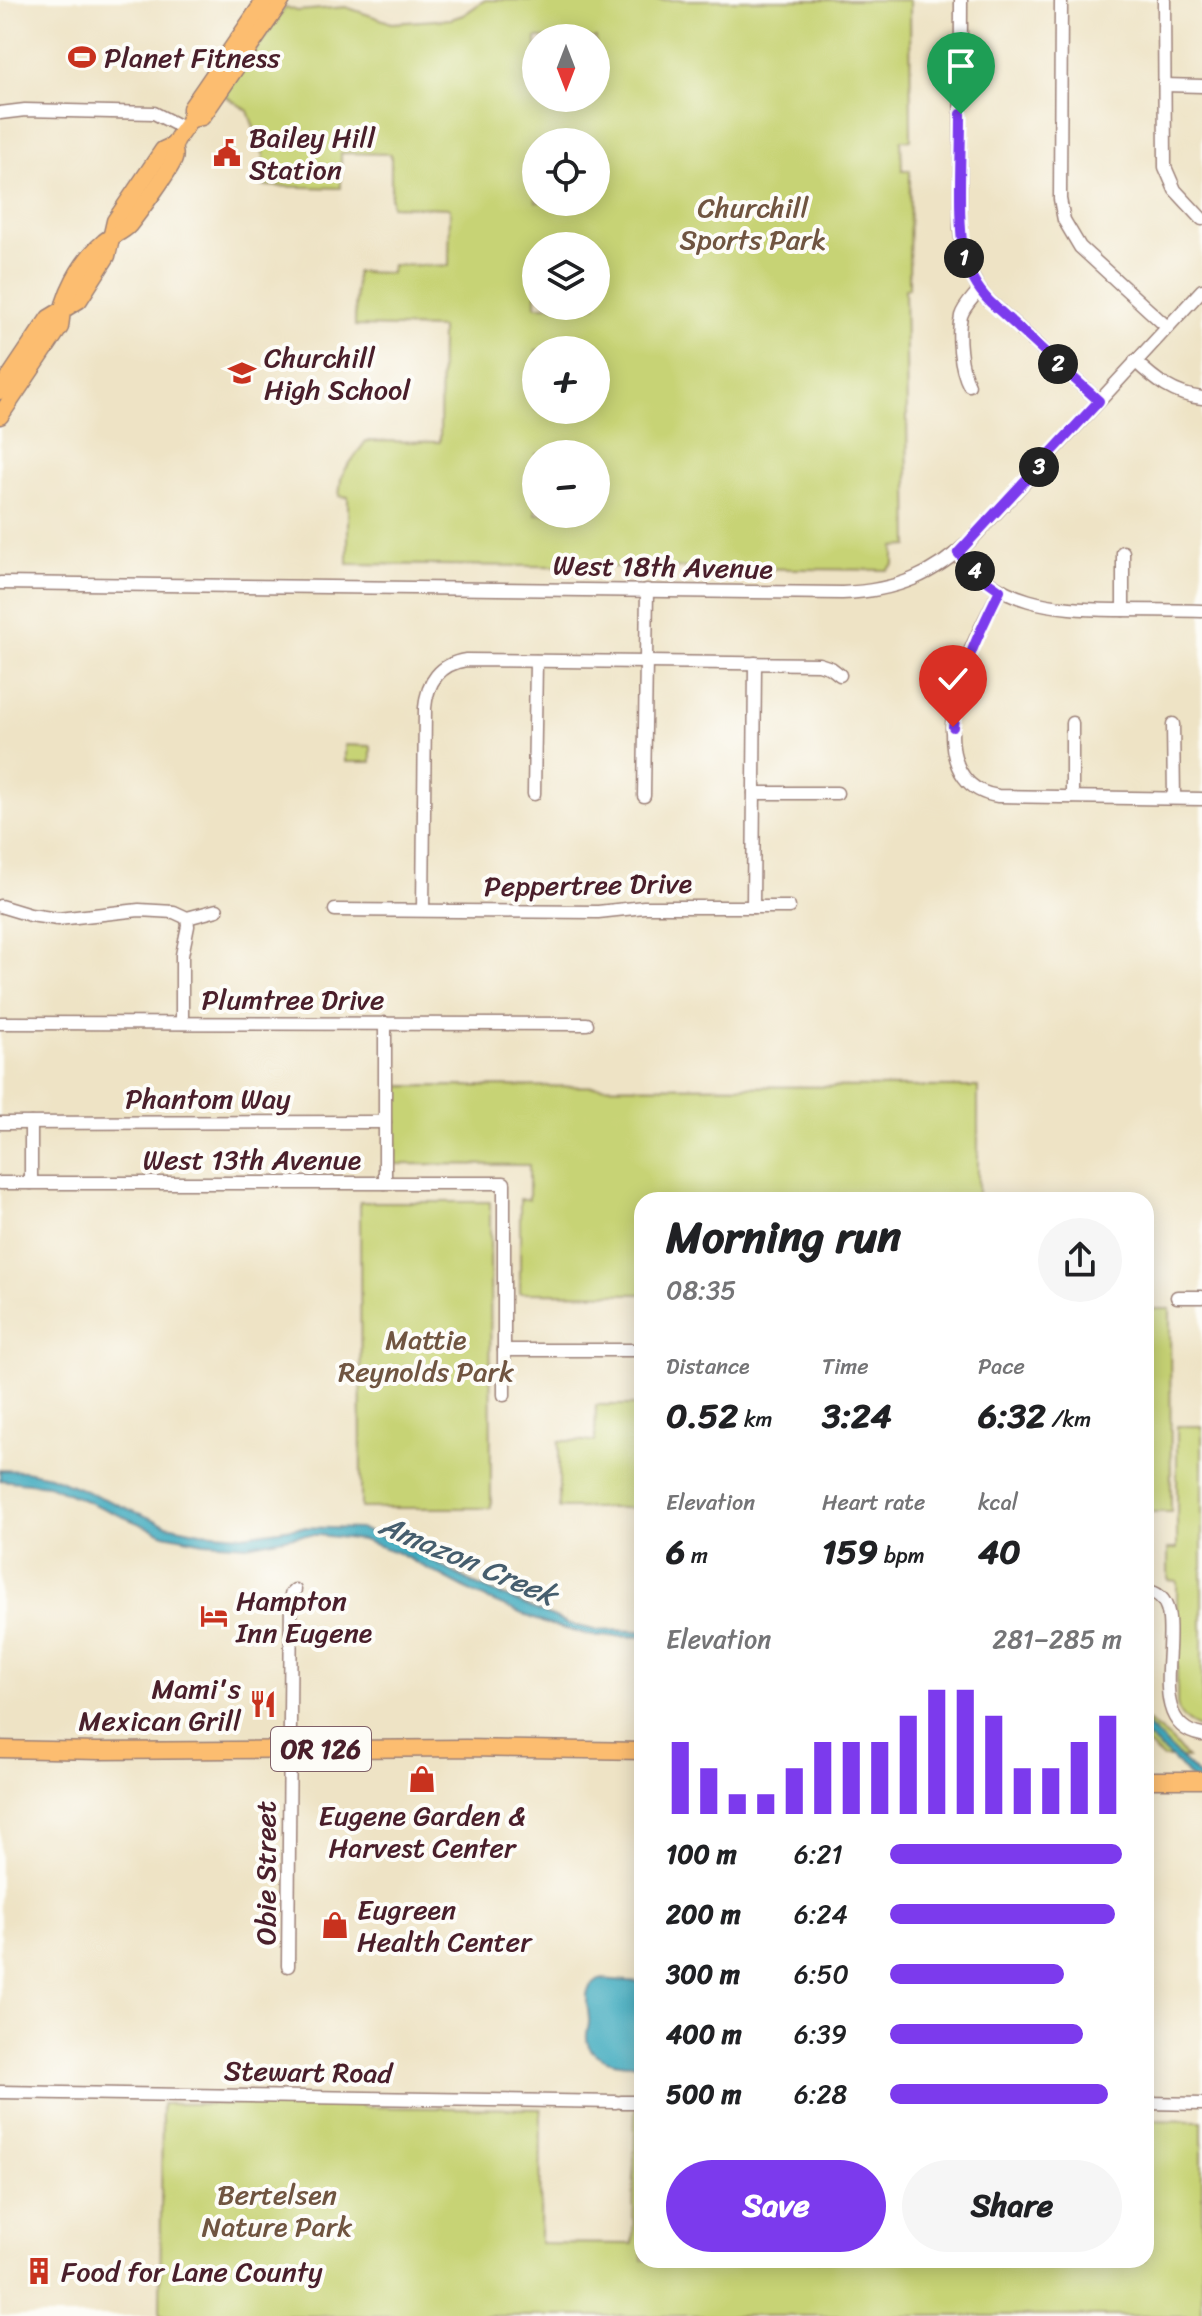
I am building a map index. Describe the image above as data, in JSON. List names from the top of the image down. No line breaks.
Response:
{"streets":{"main road":["OR 126"],"street":["West 18th Avenue","Peppertree Drive","Plumtree Drive","Phantom Way","West 13th Avenue","Obie Street","Stewart Road"]},"crossings":[["OR 126","Obie Street"]],"water":["Amazon Creek"],"parks":["Churchill Sports Park","Mattie Reynolds Park","Bertelsen Nature Park"],"places":{"sports":["Planet Fitness"],"public building":["Bailey Hill Station"],"school or university":["Churchill High School"],"hotel":["Hampton Inn Eugene"],"restaurant":["Mami's Mexican Grill"],"shop":["Eugene Garden & Harvest Center","Eugreen Health Center"],"building":["Food for Lane County"]},"north":"bottom","page":{"map_buttons":["+","−"],"pins":["1","2","3","4"],"heading":["Morning run","08:35"],"stats":[["Distance","0.52 km"],["Time","3:24"],["Pace","6:32 /km"],["Elevation","6 m"],["Heart rate","159 bpm"],["kcal","40"]],"chart":["Elevation","281–285 m"],"list":[{"name":"100 m","note":"6:21"},{"name":"200 m","note":"6:24"},{"name":"300 m","note":"6:50"},{"name":"400 m","note":"6:39"},{"name":"500 m","note":"6:28"}],"buttons":["Save","Share"]}}
